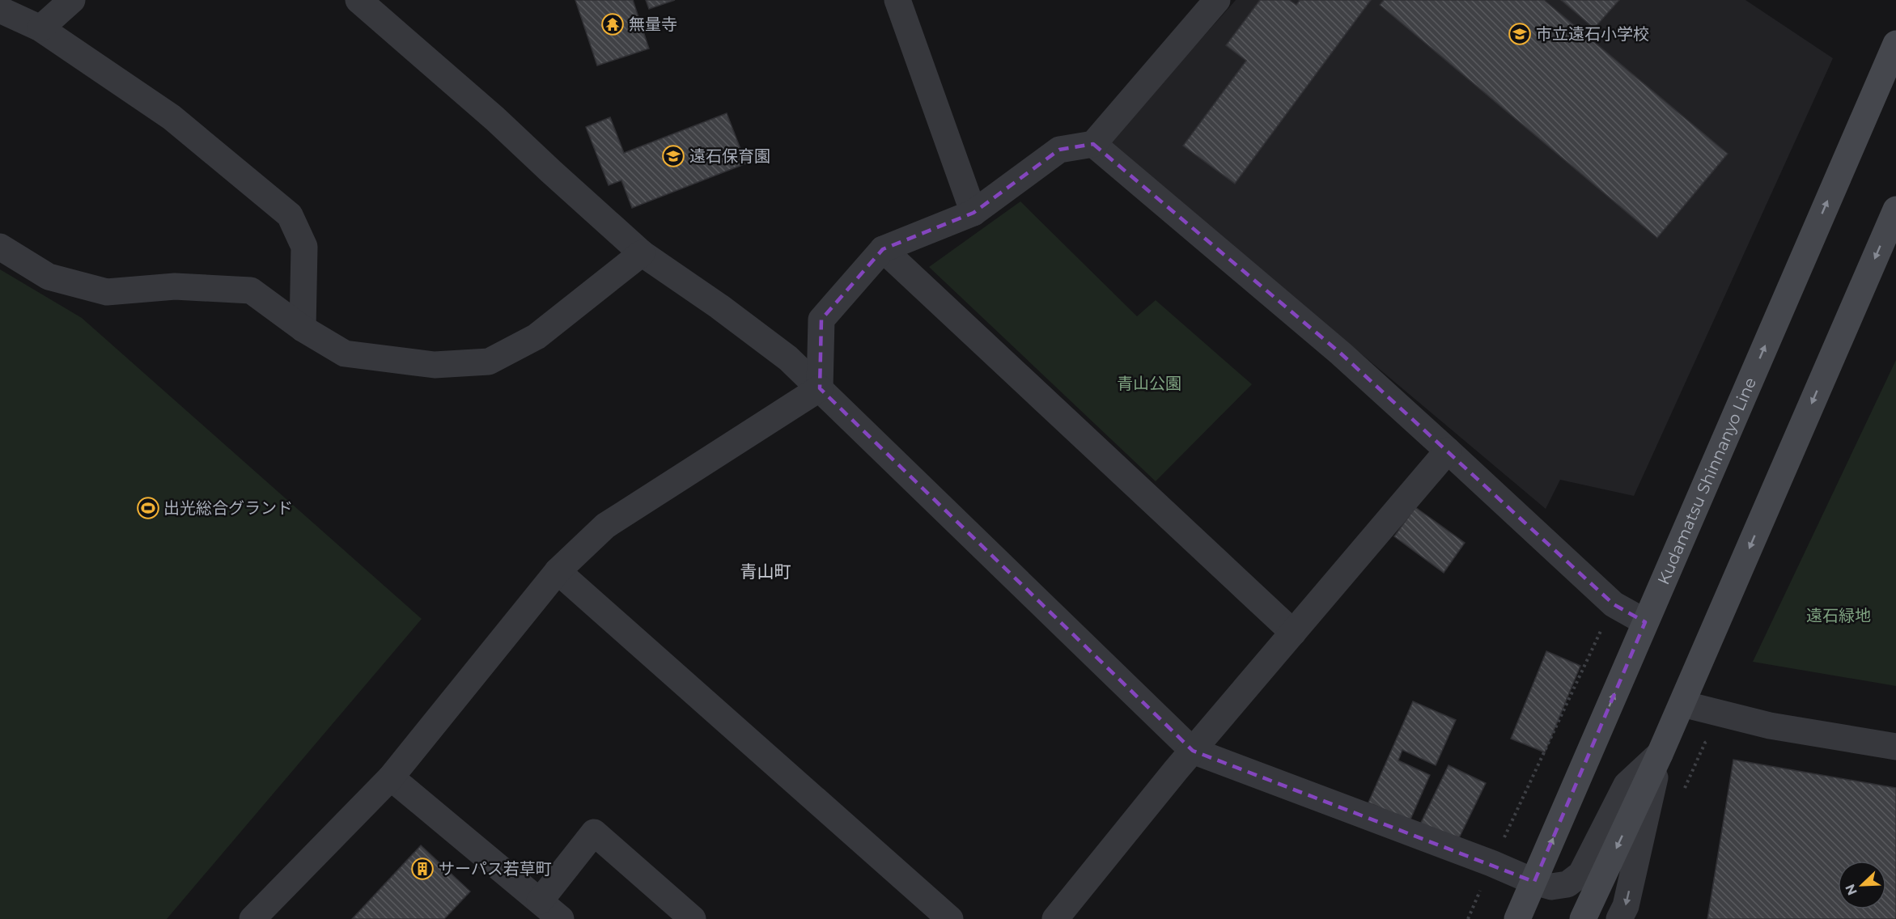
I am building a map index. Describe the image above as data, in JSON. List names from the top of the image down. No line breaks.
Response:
{"streets":{"main road":["Kudamatsu Shinnanyo Line"]},"districts":["青山町"],"parks":["青山公園","遠石緑地"],"places":{"temple":["無量寺"],"school or university":["市立遠石小学校","遠石保育園"],"sports":["出光総合グランド"],"building":["サーパス若草町"]},"north":"bottom left"}
